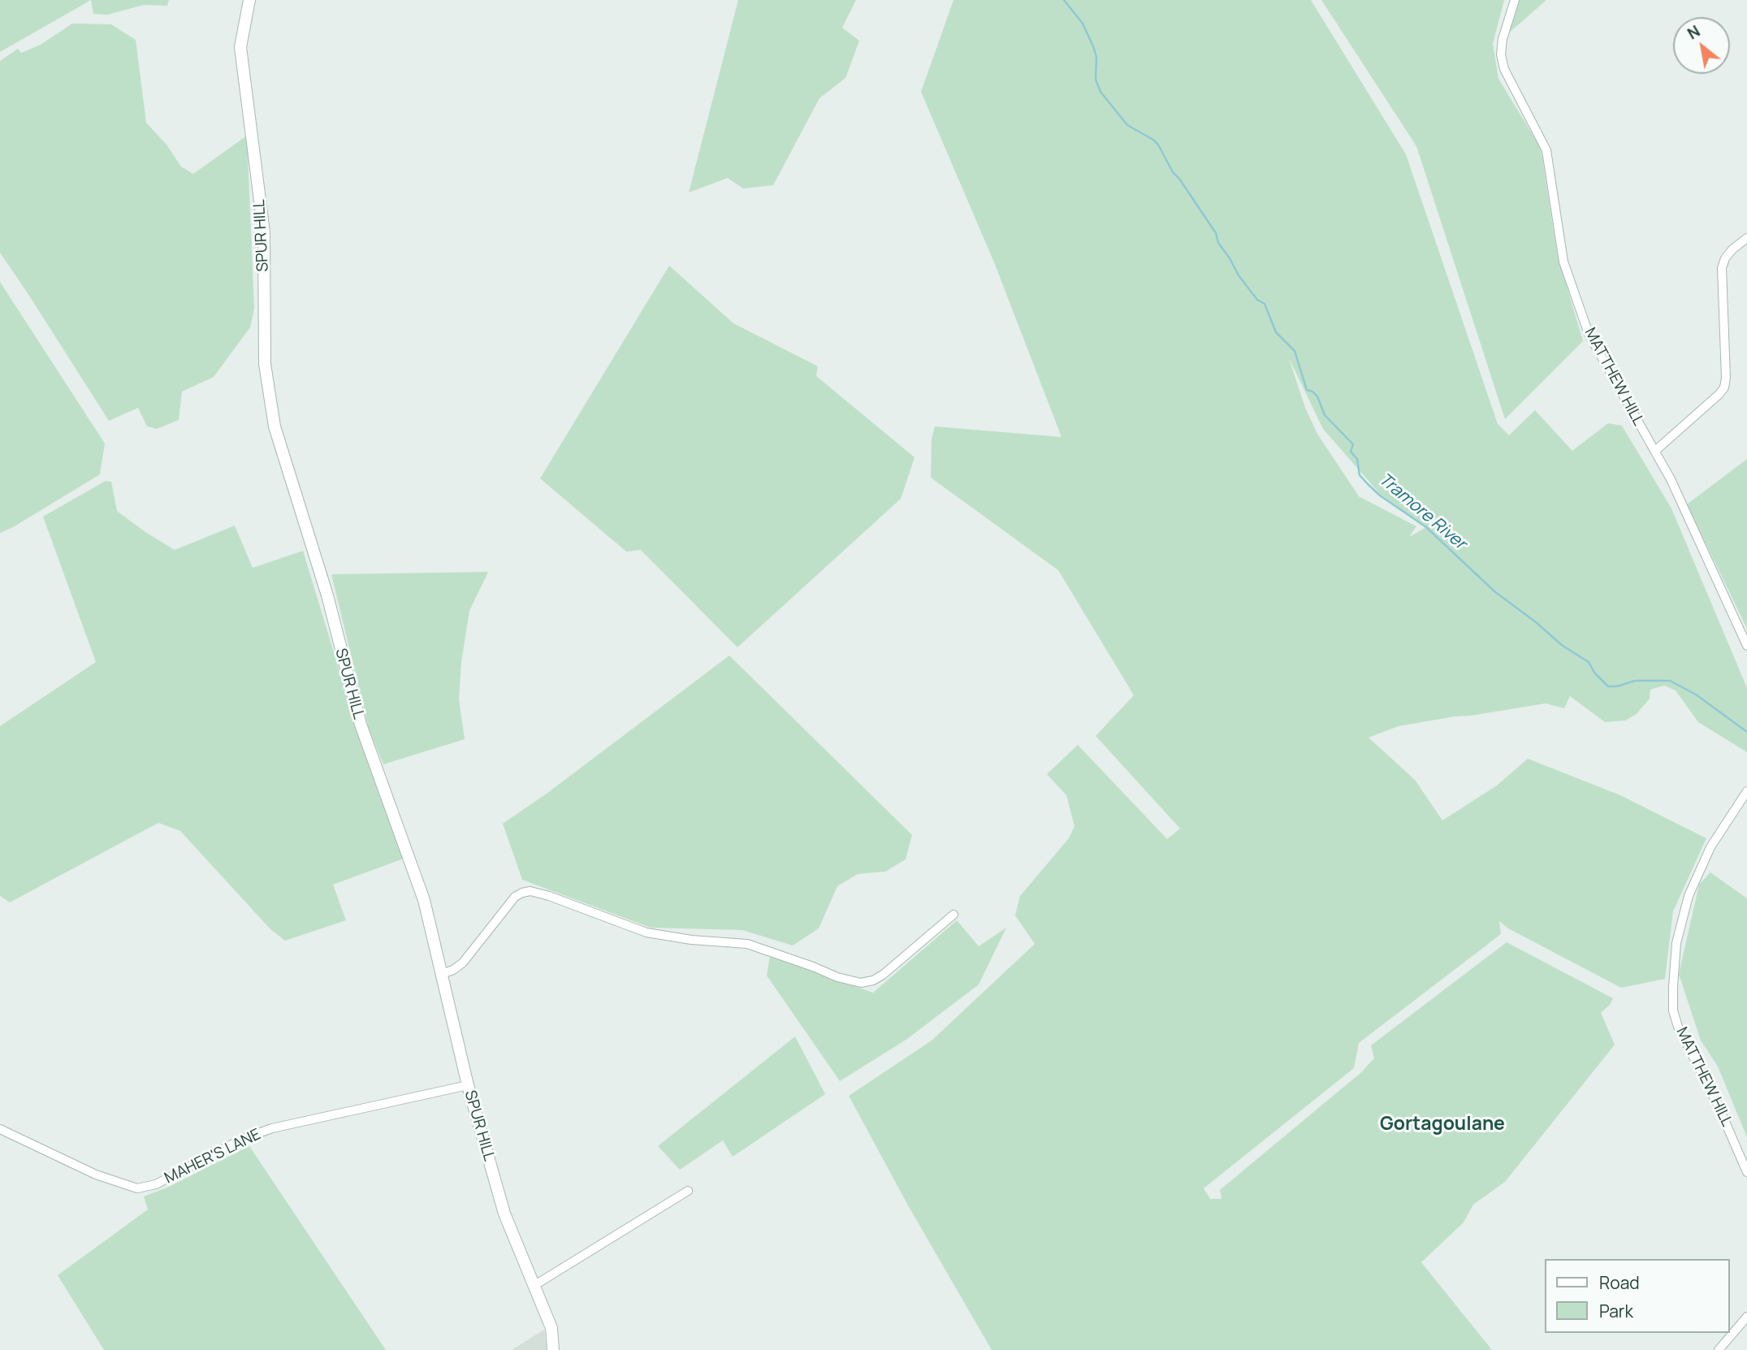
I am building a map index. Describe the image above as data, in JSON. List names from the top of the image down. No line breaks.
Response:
{"streets":{"street":["SPUR HILL","MATTHEW HILL","MAHER'S LANE"]},"crossings":[["SPUR HILL","MAHER'S LANE"]],"districts":["Gortagoulane"],"water":["Tramore River"],"legend":["Road","Park"],"north":"top left"}
